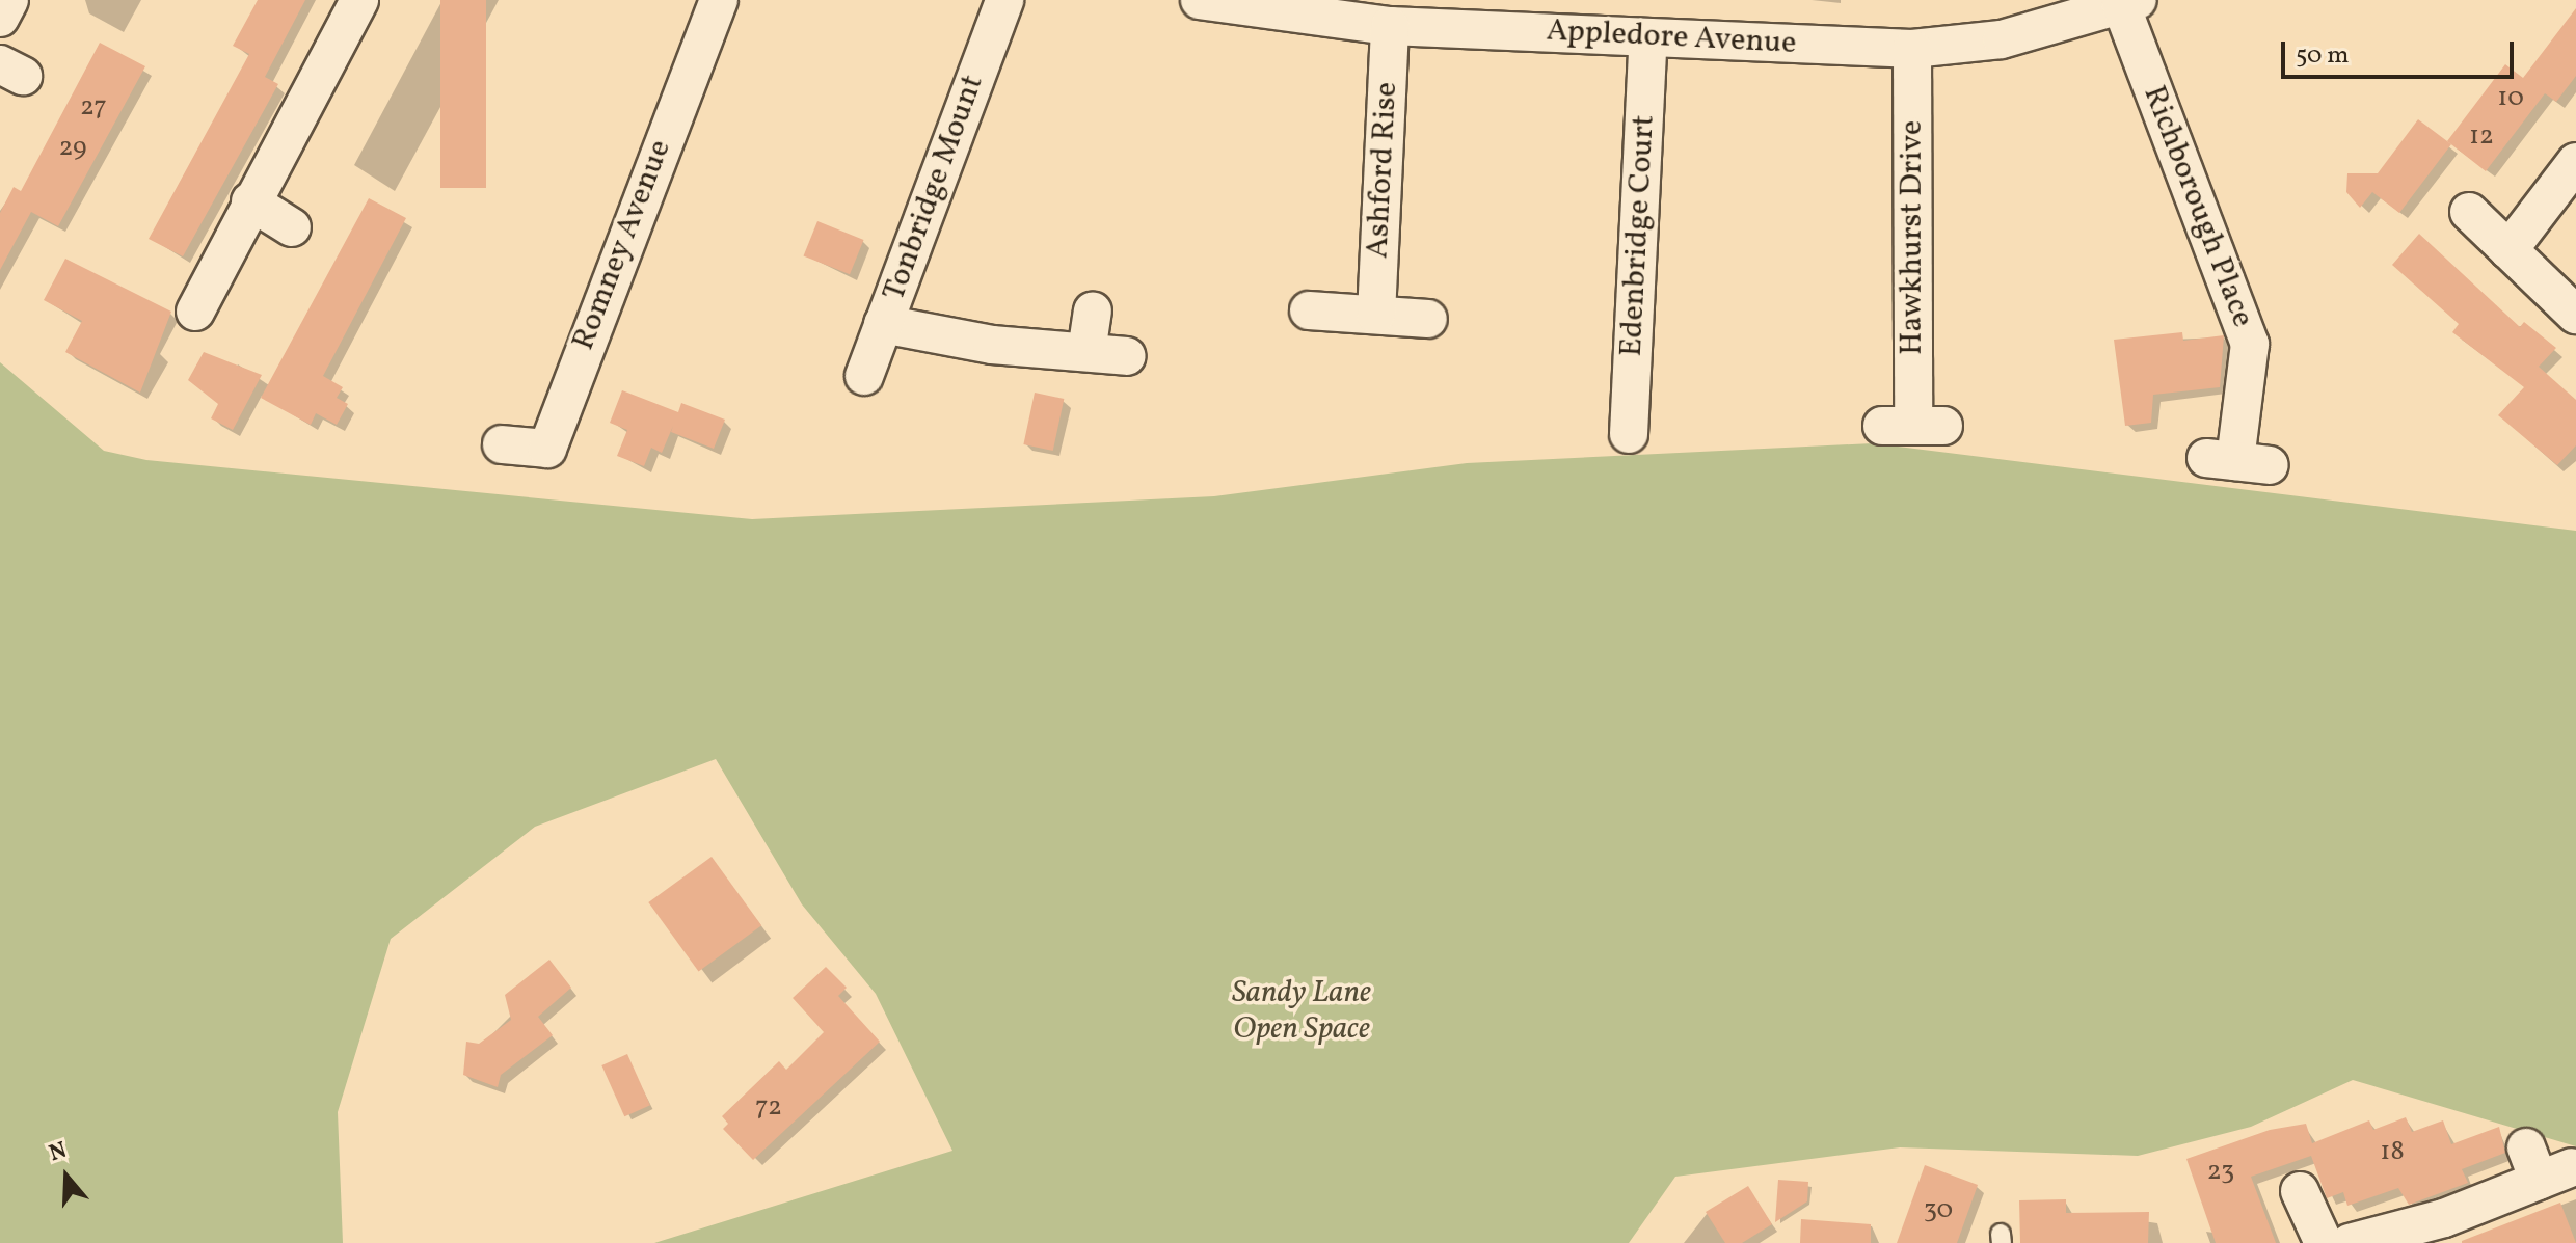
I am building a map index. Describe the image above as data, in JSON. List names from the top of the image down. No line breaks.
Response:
{"streets":{"street":["Appledore Avenue","Ashford Rise","Tonbridge Mount","Richborough Place","Edenbridge Court","Hawkhurst Drive","Romney Avenue"]},"crossings":[["Appledore Avenue","Ashford Rise"],["Appledore Avenue","Richborough Place"],["Appledore Avenue","Edenbridge Court"],["Appledore Avenue","Hawkhurst Drive"]],"parks":["Sandy Lane Open Space"],"house_numbers":["10","27","12","29","72","18","23","30"],"scale_bar":"50 m","north":"top"}
